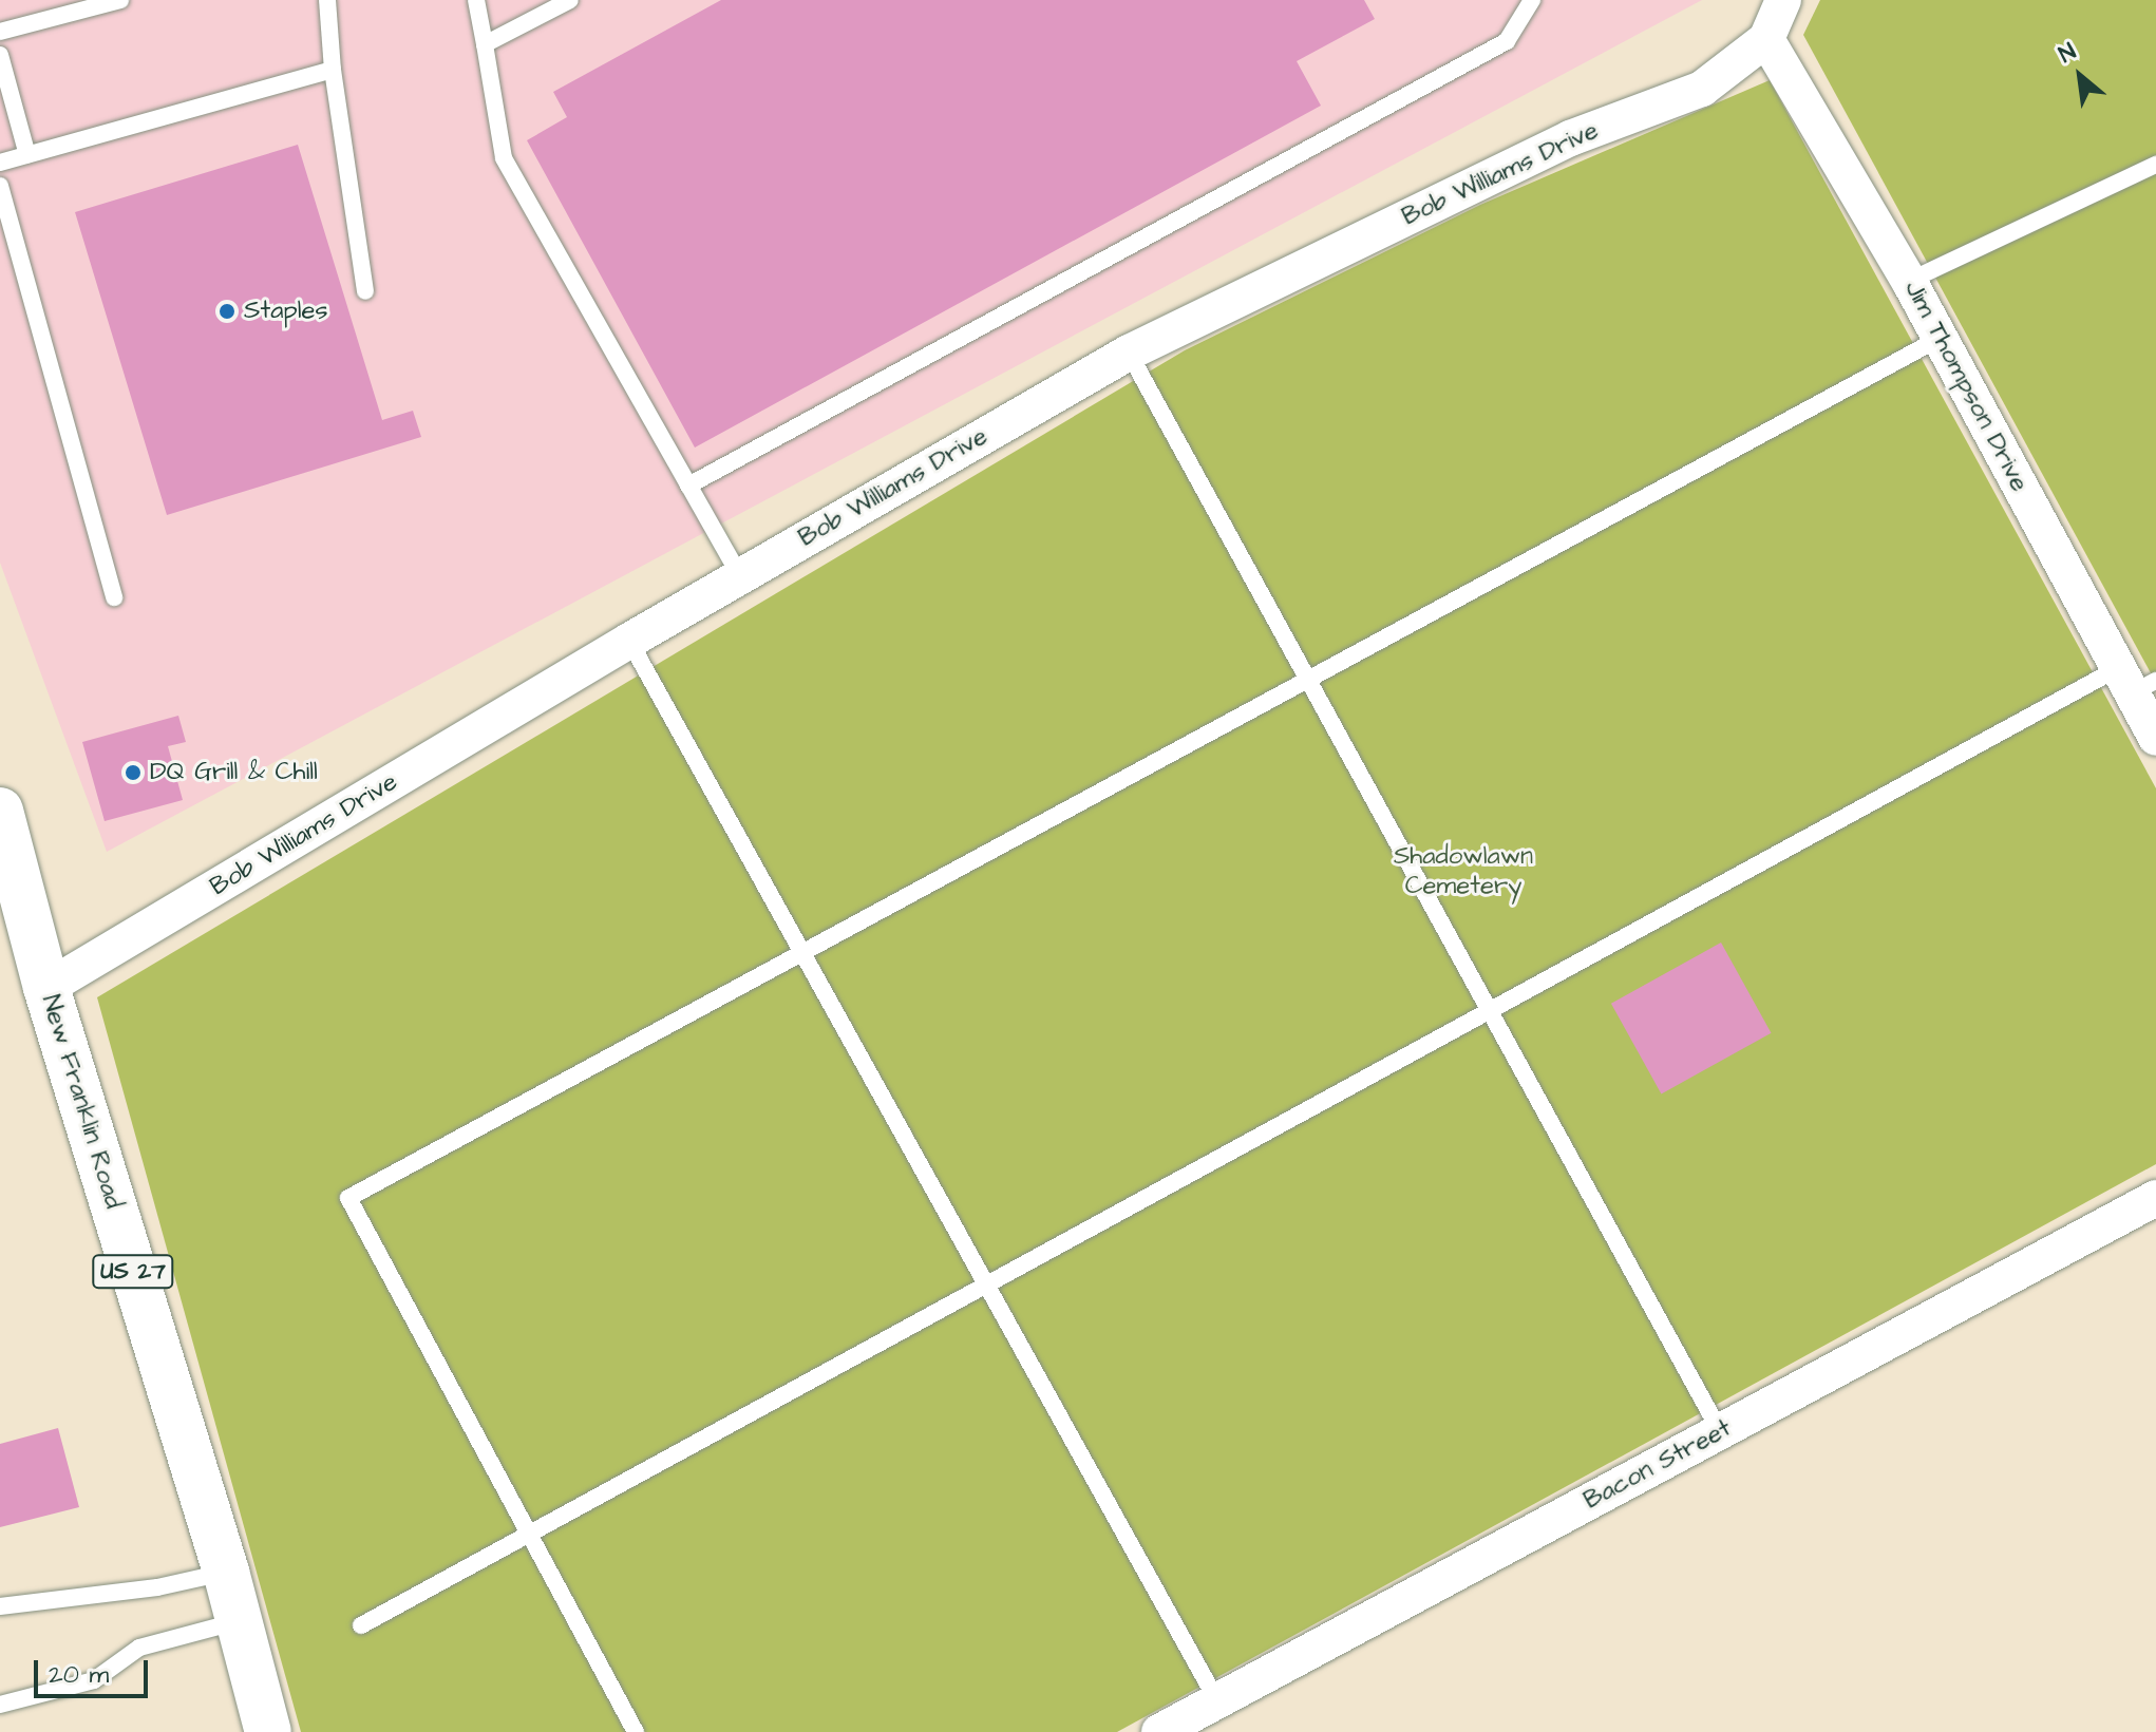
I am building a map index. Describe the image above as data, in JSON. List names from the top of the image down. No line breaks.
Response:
{"streets":{"highway":["New Franklin Road","US 27"],"street":["Bob Williams Drive","Jim Thompson Drive","Bacon Street"]},"crossings":[["Bob Williams Drive","Jim Thompson Drive"],["Bob Williams Drive","New Franklin Road"]],"parks":["Shadowlawn Cemetery"],"places":["Staples","DQ Grill & Chill"],"scale_bar":"20 m","north":"top left"}
